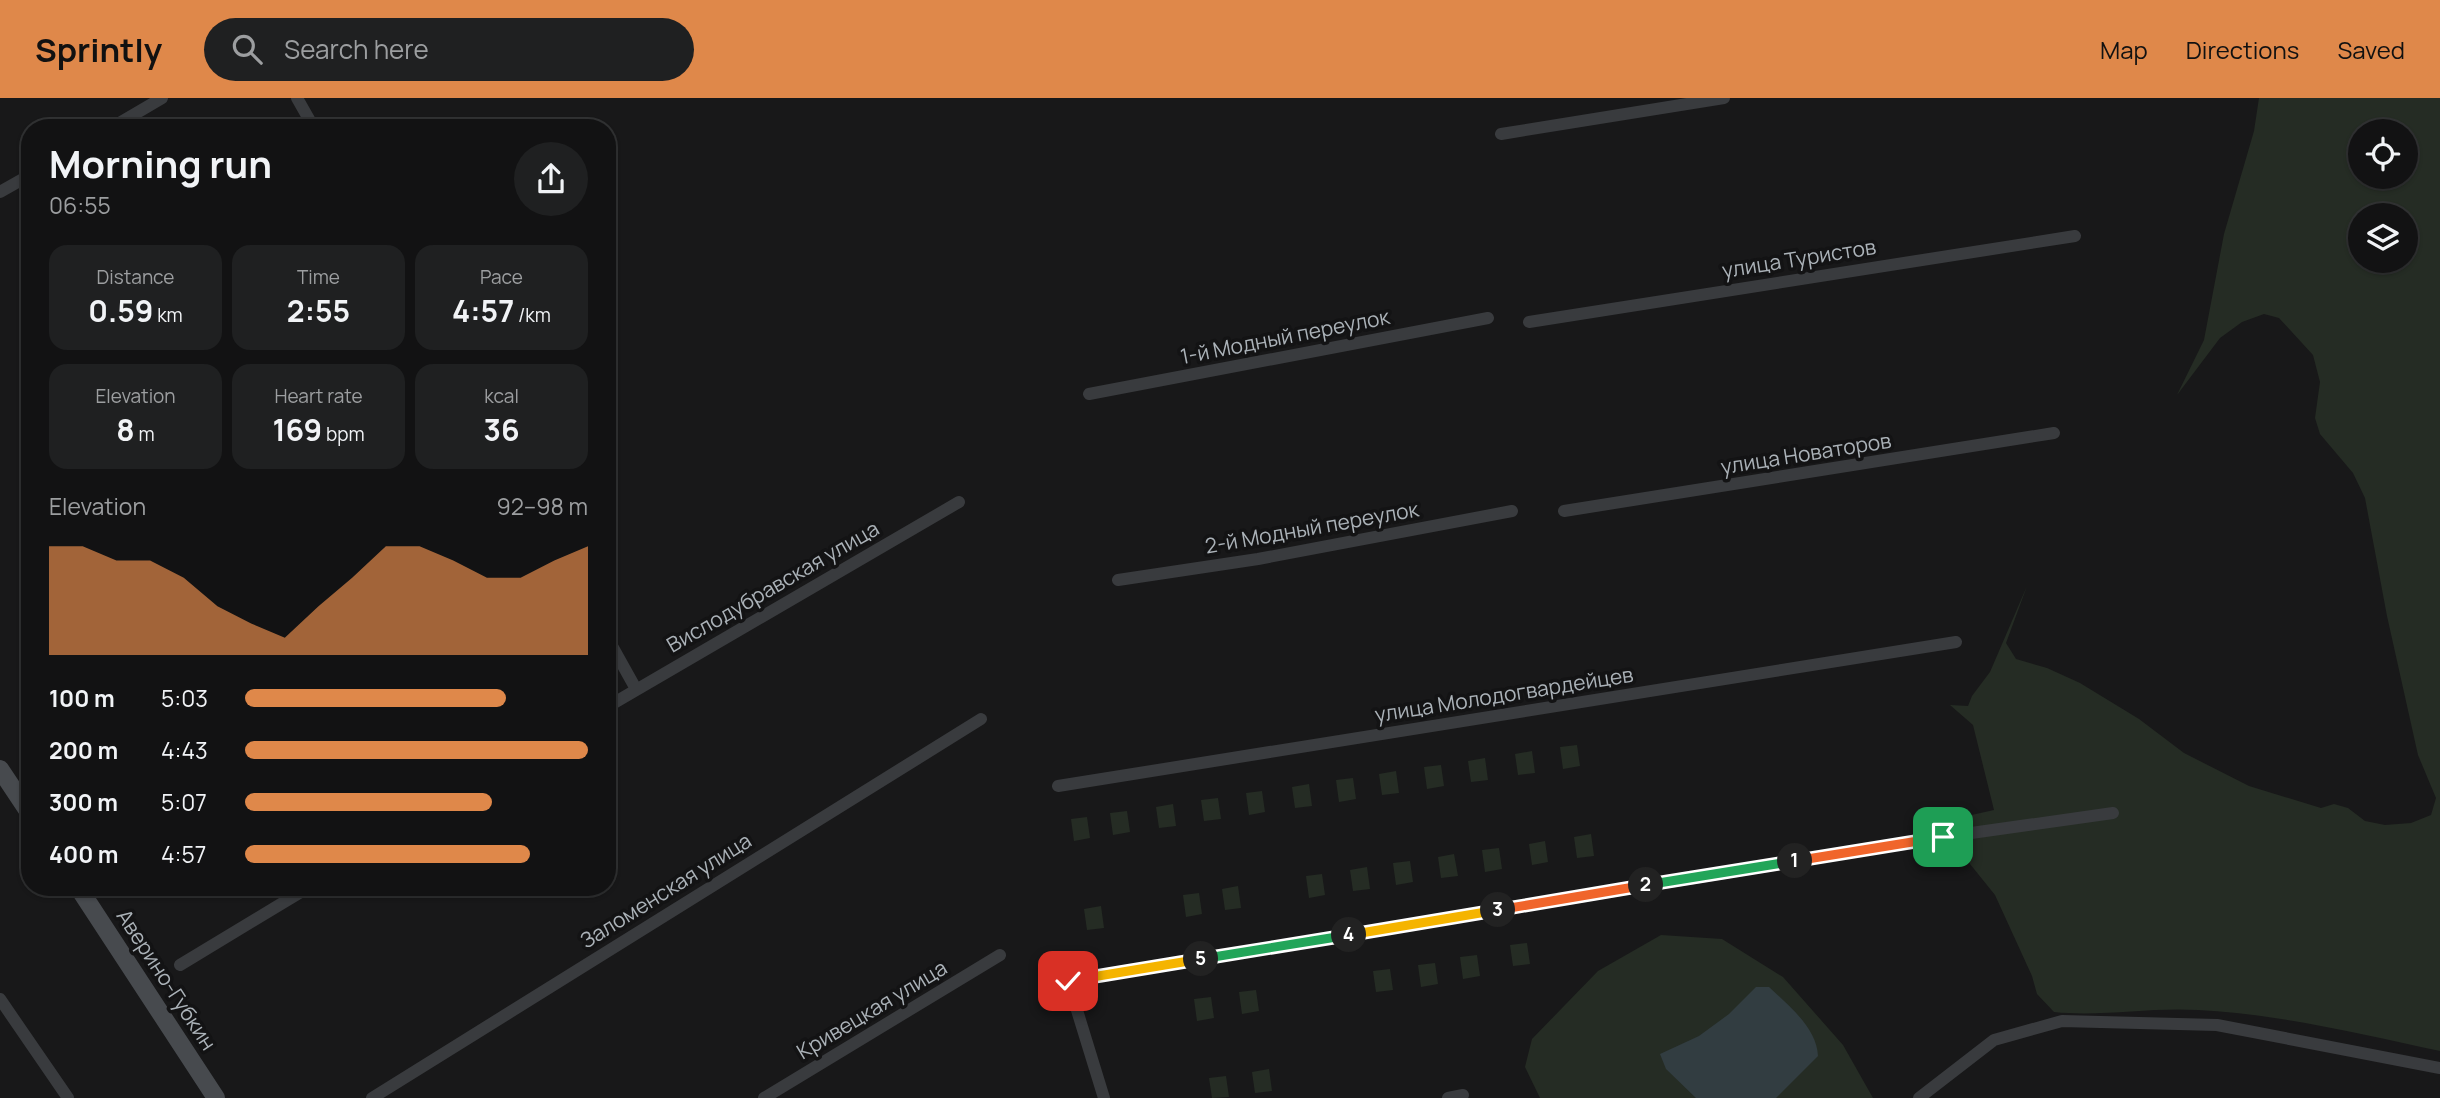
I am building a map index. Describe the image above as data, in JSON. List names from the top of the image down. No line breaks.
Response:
{"streets":{"main road":["Аверино-Губкин"],"street":["улица Туристов","1-й Модный переулок","улица Новаторов","2-й Модный переулок","Вислодубравская улица","улица Молодогвардейцев","Заломенская улица","Кривецкая улица"]},"page":{"header":"Sprintly","search":"Search here","nav":["Map","Directions","Saved"],"heading":["Morning run","06:55"],"stats":[["Distance","0.59 km"],["Time","2:55"],["Pace","4:57 /km"],["Elevation","8 m"],["Heart rate","169 bpm"],["kcal","36"]],"chart":["Elevation","92–98 m"],"list":[{"name":"100 m","note":"5:03"},{"name":"200 m","note":"4:43"},{"name":"300 m","note":"5:07"},{"name":"400 m","note":"4:57"}],"pins":["1","2","3","4","5"]}}
